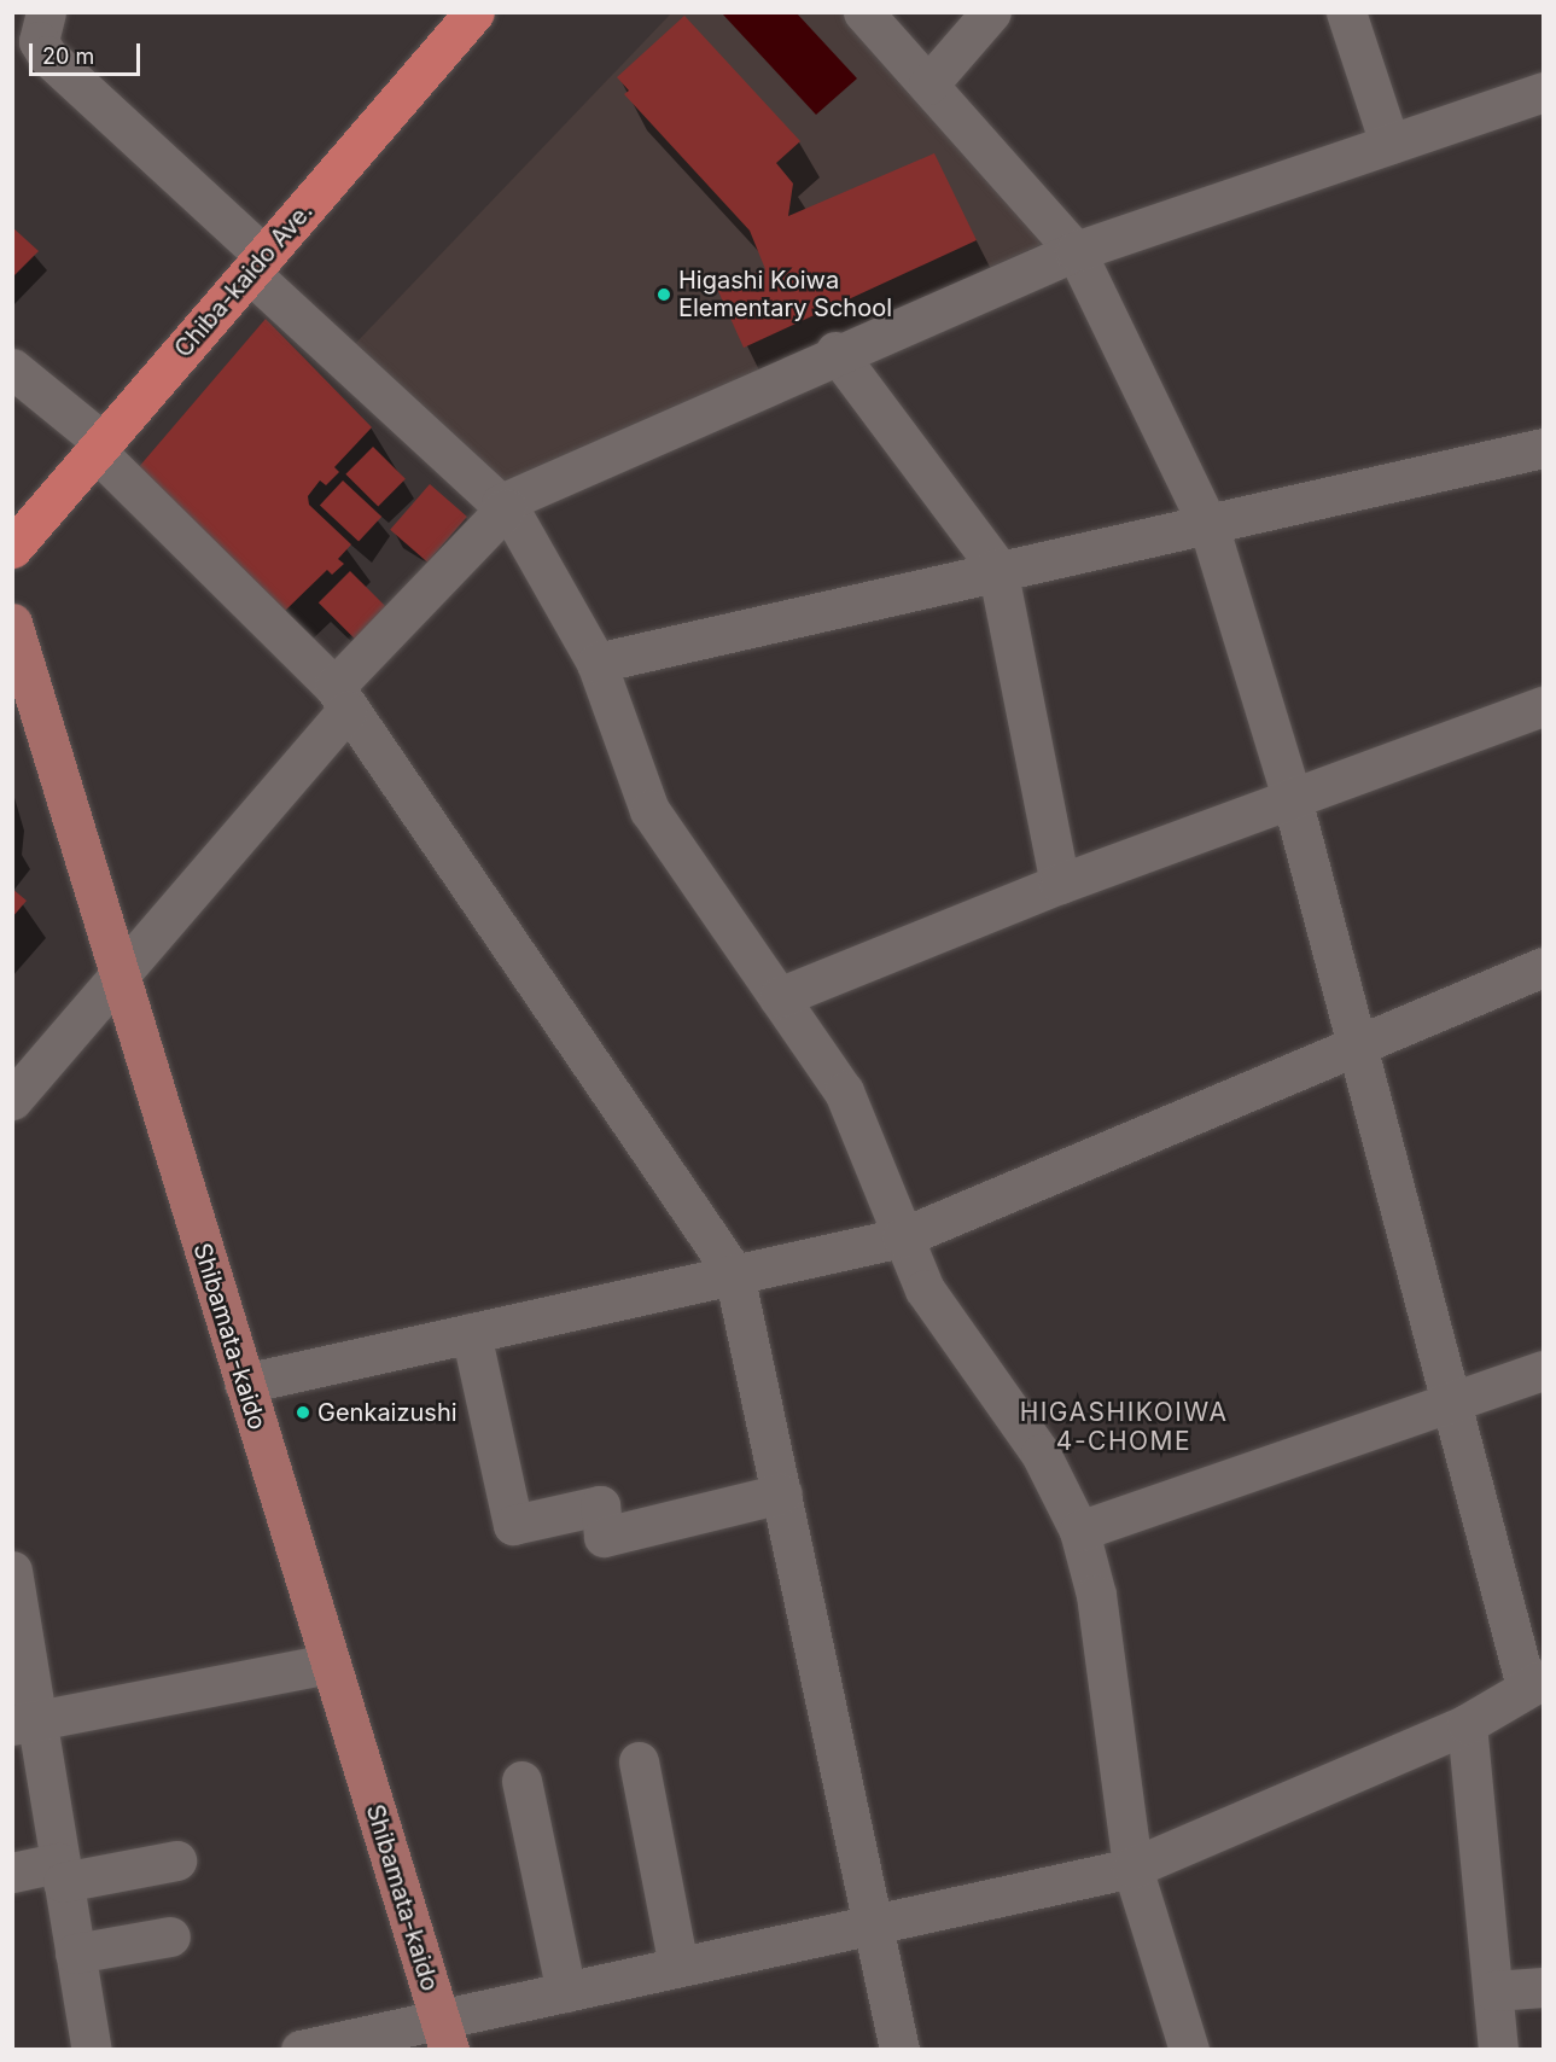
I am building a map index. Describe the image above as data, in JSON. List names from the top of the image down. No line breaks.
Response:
{"streets":{"highway":["Chiba-kaido Ave."],"main road":["Shibamata-kaido"]},"districts":["HIGASHIKOIWA 4-CHOME"],"places":["Higashi Koiwa Elementary School","Genkaizushi"],"scale_bar":"20 m"}
